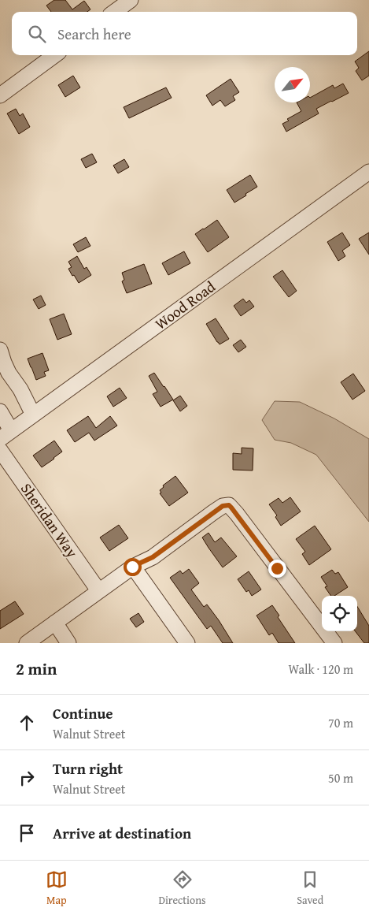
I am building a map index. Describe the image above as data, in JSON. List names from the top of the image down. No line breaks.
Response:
{"streets":{"street":["Wood Road","Sheridan Way"]},"north":"top right","page":{"search":"Search here","heading":["2 min","Walk · 120 m"],"list":[["Continue","Walnut Street","70 m"],["Turn right","Walnut Street","50 m"],"Arrive at destination"],"nav":["Map","Directions","Saved"]}}
